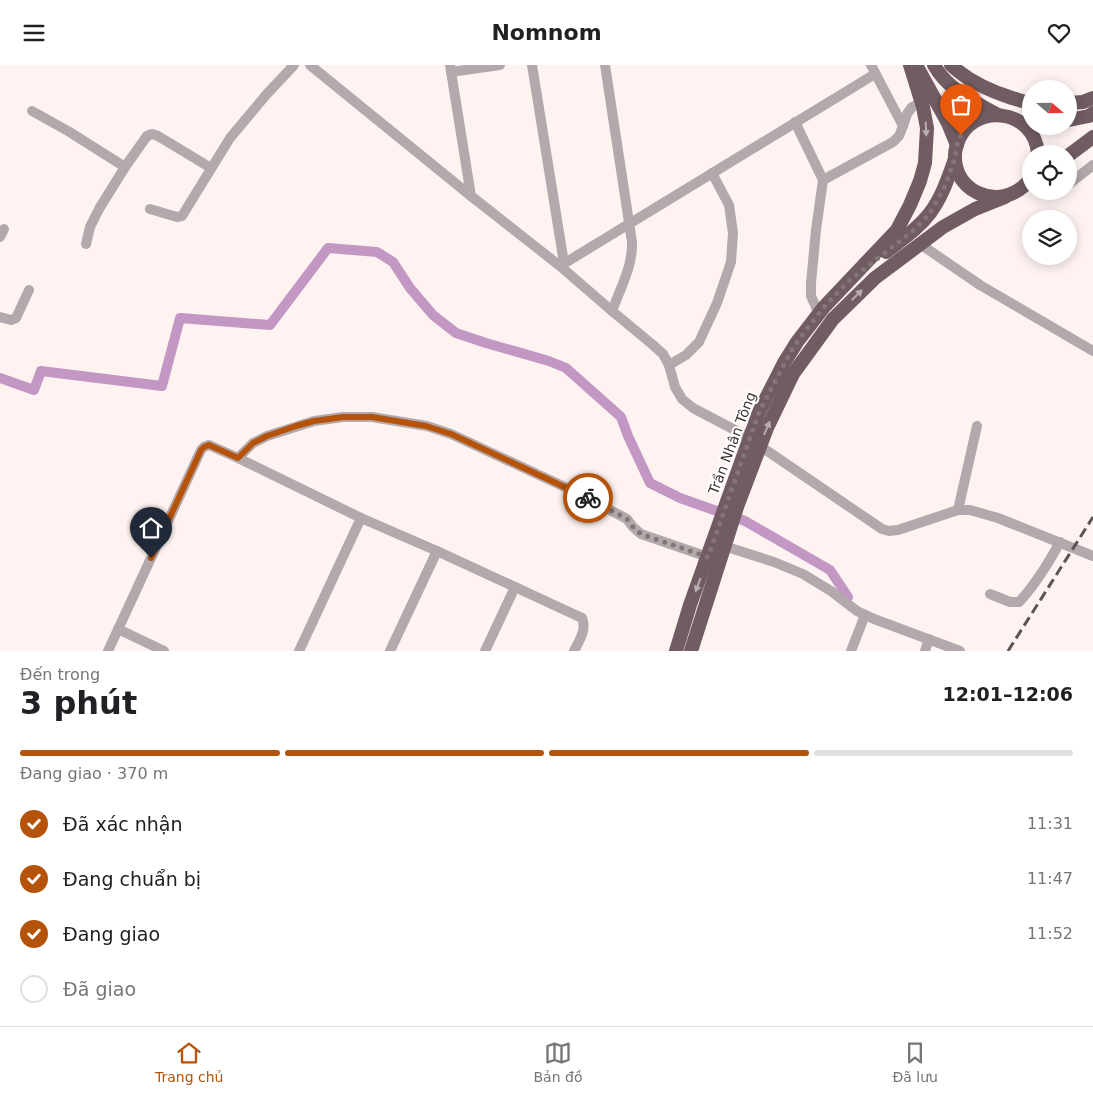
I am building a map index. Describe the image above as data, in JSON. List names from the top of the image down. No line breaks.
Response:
{"streets":{"highway":["Trần Nhân Tông"]},"north":"right","page":{"header":"Nomnom","heading":["3 phút","Đến trong","12:01–12:06"],"bar":"Đang giao · 370 m","list":[["Đã xác nhận","11:31"],["Đang chuẩn bị","11:47"],["Đang giao","11:52"],"Đã giao"],"tabs":["Trang chủ","Bản đồ","Đã lưu"]}}
